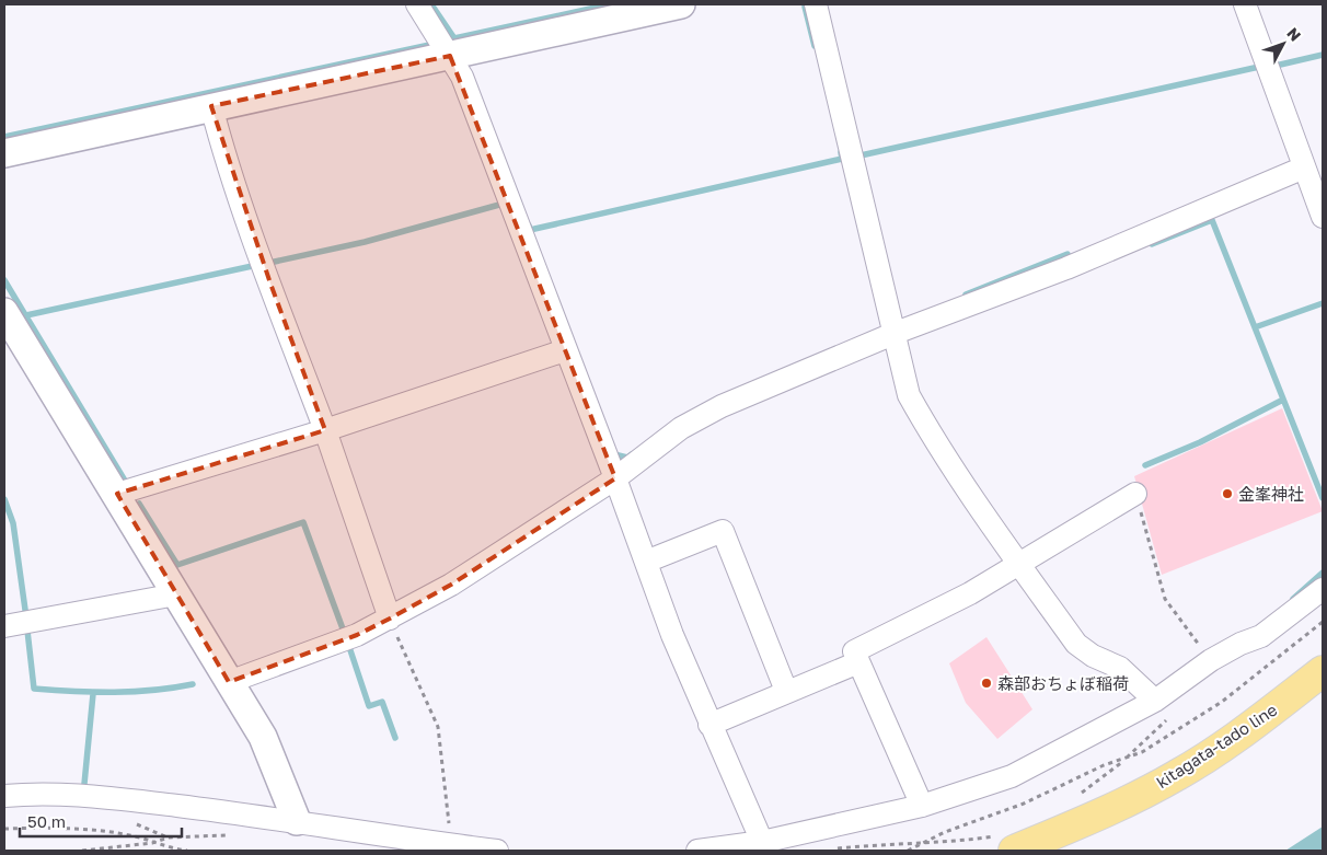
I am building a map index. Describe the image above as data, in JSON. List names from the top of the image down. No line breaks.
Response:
{"streets":{"main road":["kitagata-tado line"]},"places":["金峯神社","森部おちょぼ稲荷"],"scale_bar":"50 m","north":"top right"}
